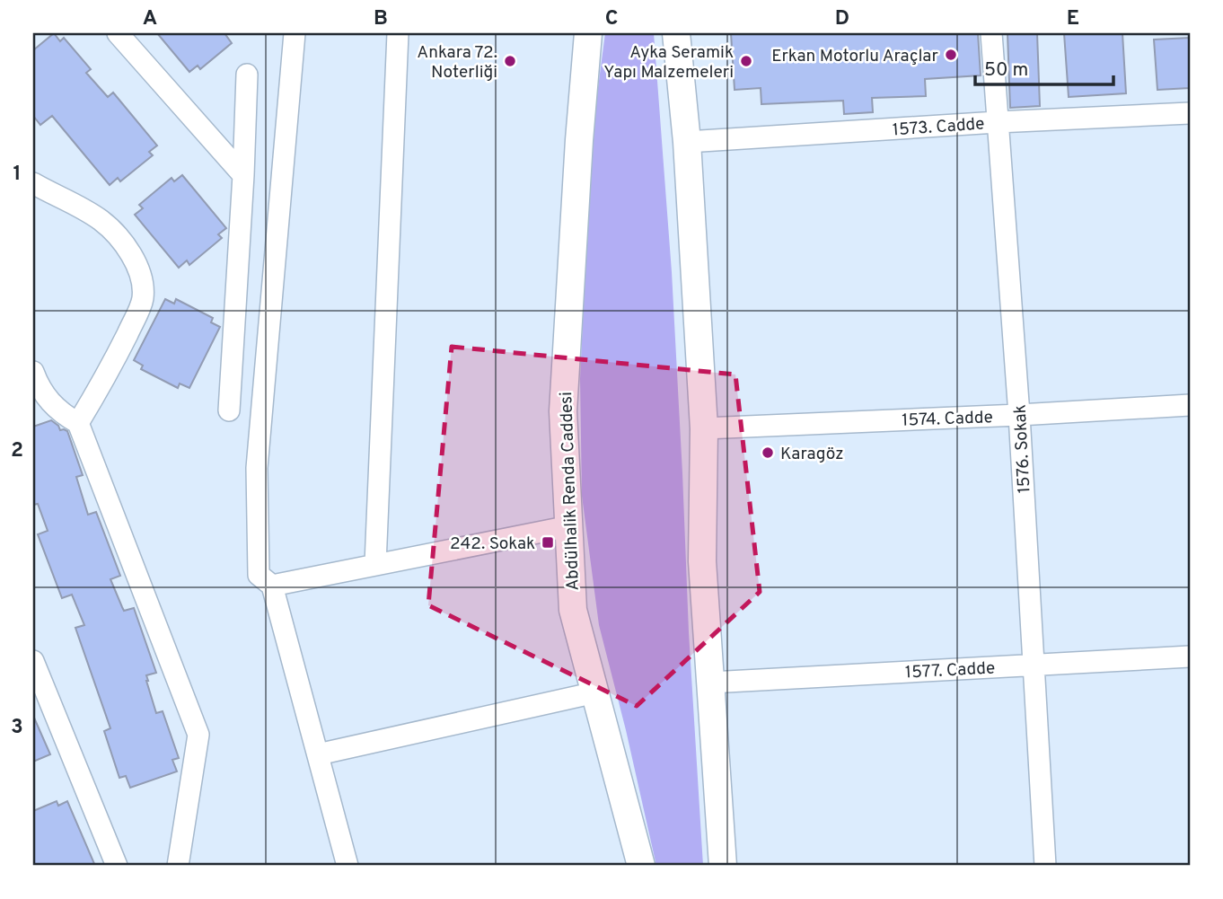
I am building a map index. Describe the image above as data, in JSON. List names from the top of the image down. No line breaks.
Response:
{"streets":{"main road":["Abdülhalik Renda Caddesi"],"street":["1573. Cadde","1574. Cadde","1576. Sokak","1577. Cadde"]},"crossings":[["1573. Cadde","1576. Sokak"],["1574. Cadde","1576. Sokak"],["1576. Sokak","1577. Cadde"]],"places":{"other":["Erkan Motorlu Araçlar","Ankara 72. Noterliği","Ayka Seramik Yapı Malzemeleri","Karagöz"],"transit":["242. Sokak"]},"scale_bar":"50 m","grid":{"columns":["A","B","C","D","E"],"rows":["1","2","3"]}}
